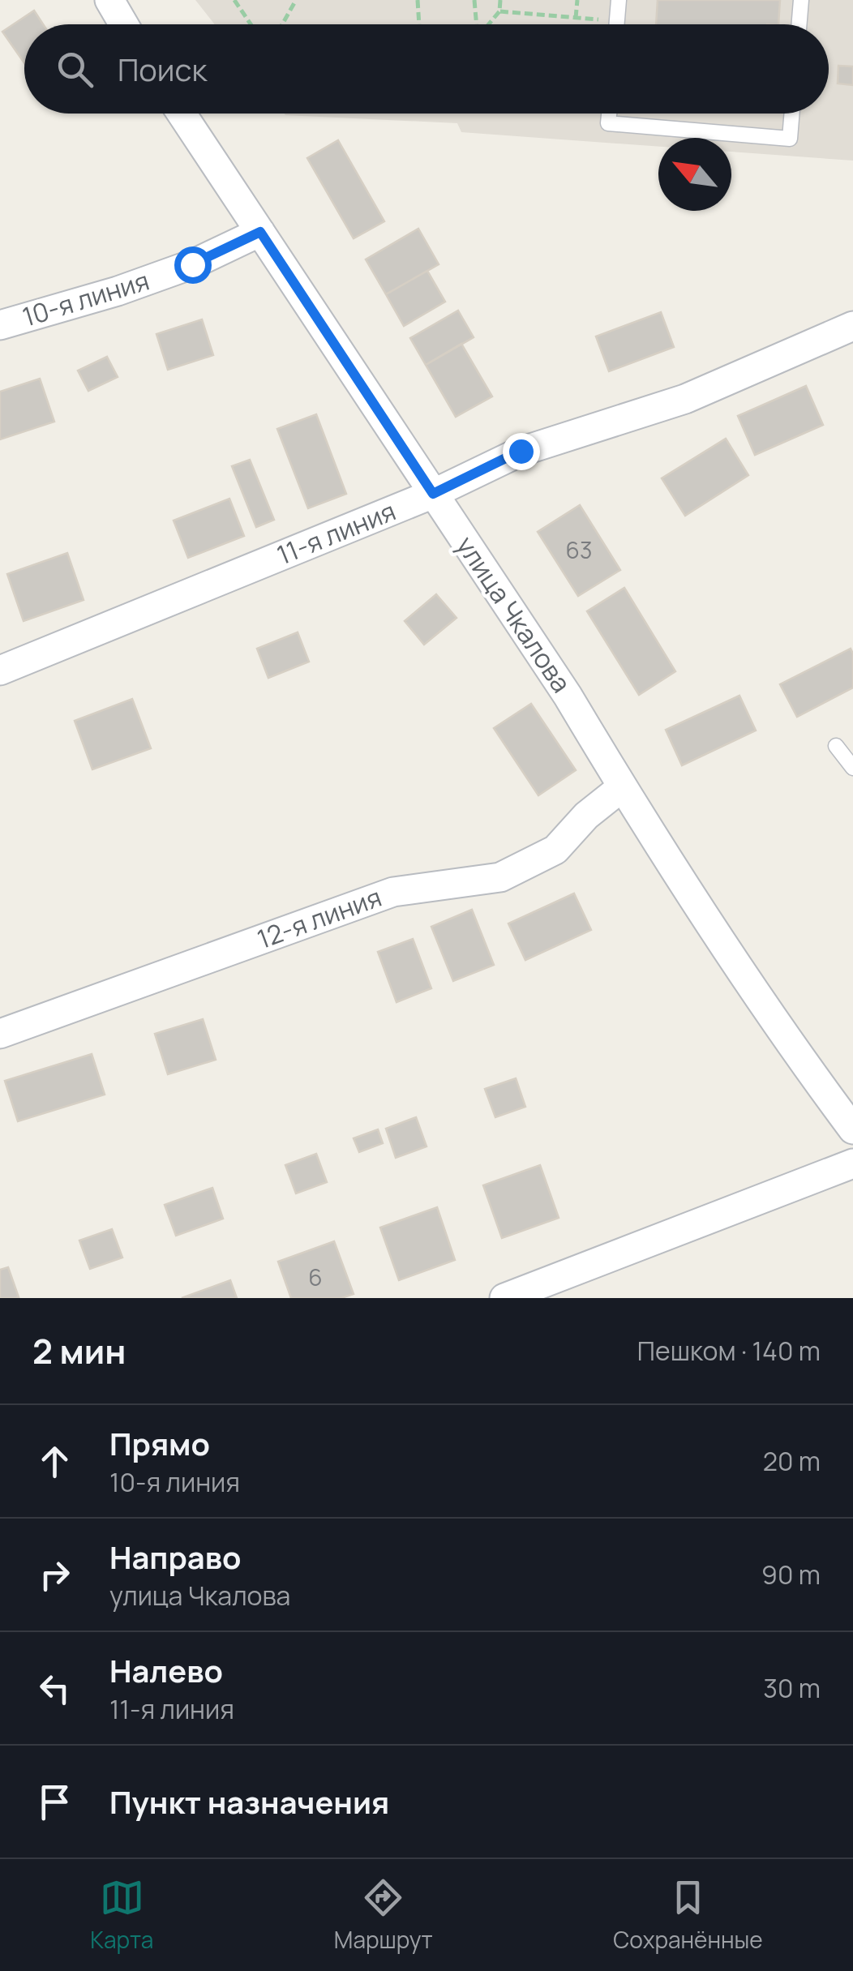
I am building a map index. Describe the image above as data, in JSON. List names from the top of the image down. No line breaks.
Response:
{"streets":{"street":["10-я линия","11-я линия","улица Чкалова","12-я линия"]},"crossings":[["10-я линия","улица Чкалова"],["11-я линия","улица Чкалова"],["улица Чкалова","12-я линия"]],"house_numbers":["63","6"],"north":"top left","page":{"search":"Поиск","heading":["2 мин","Пешком · 140 m"],"list":[["Прямо","10-я линия","20 m"],["Направо","улица Чкалова","90 m"],["Налево","11-я линия","30 m"],"Пункт назначения"],"nav":["Карта","Маршрут","Сохранённые"]}}
